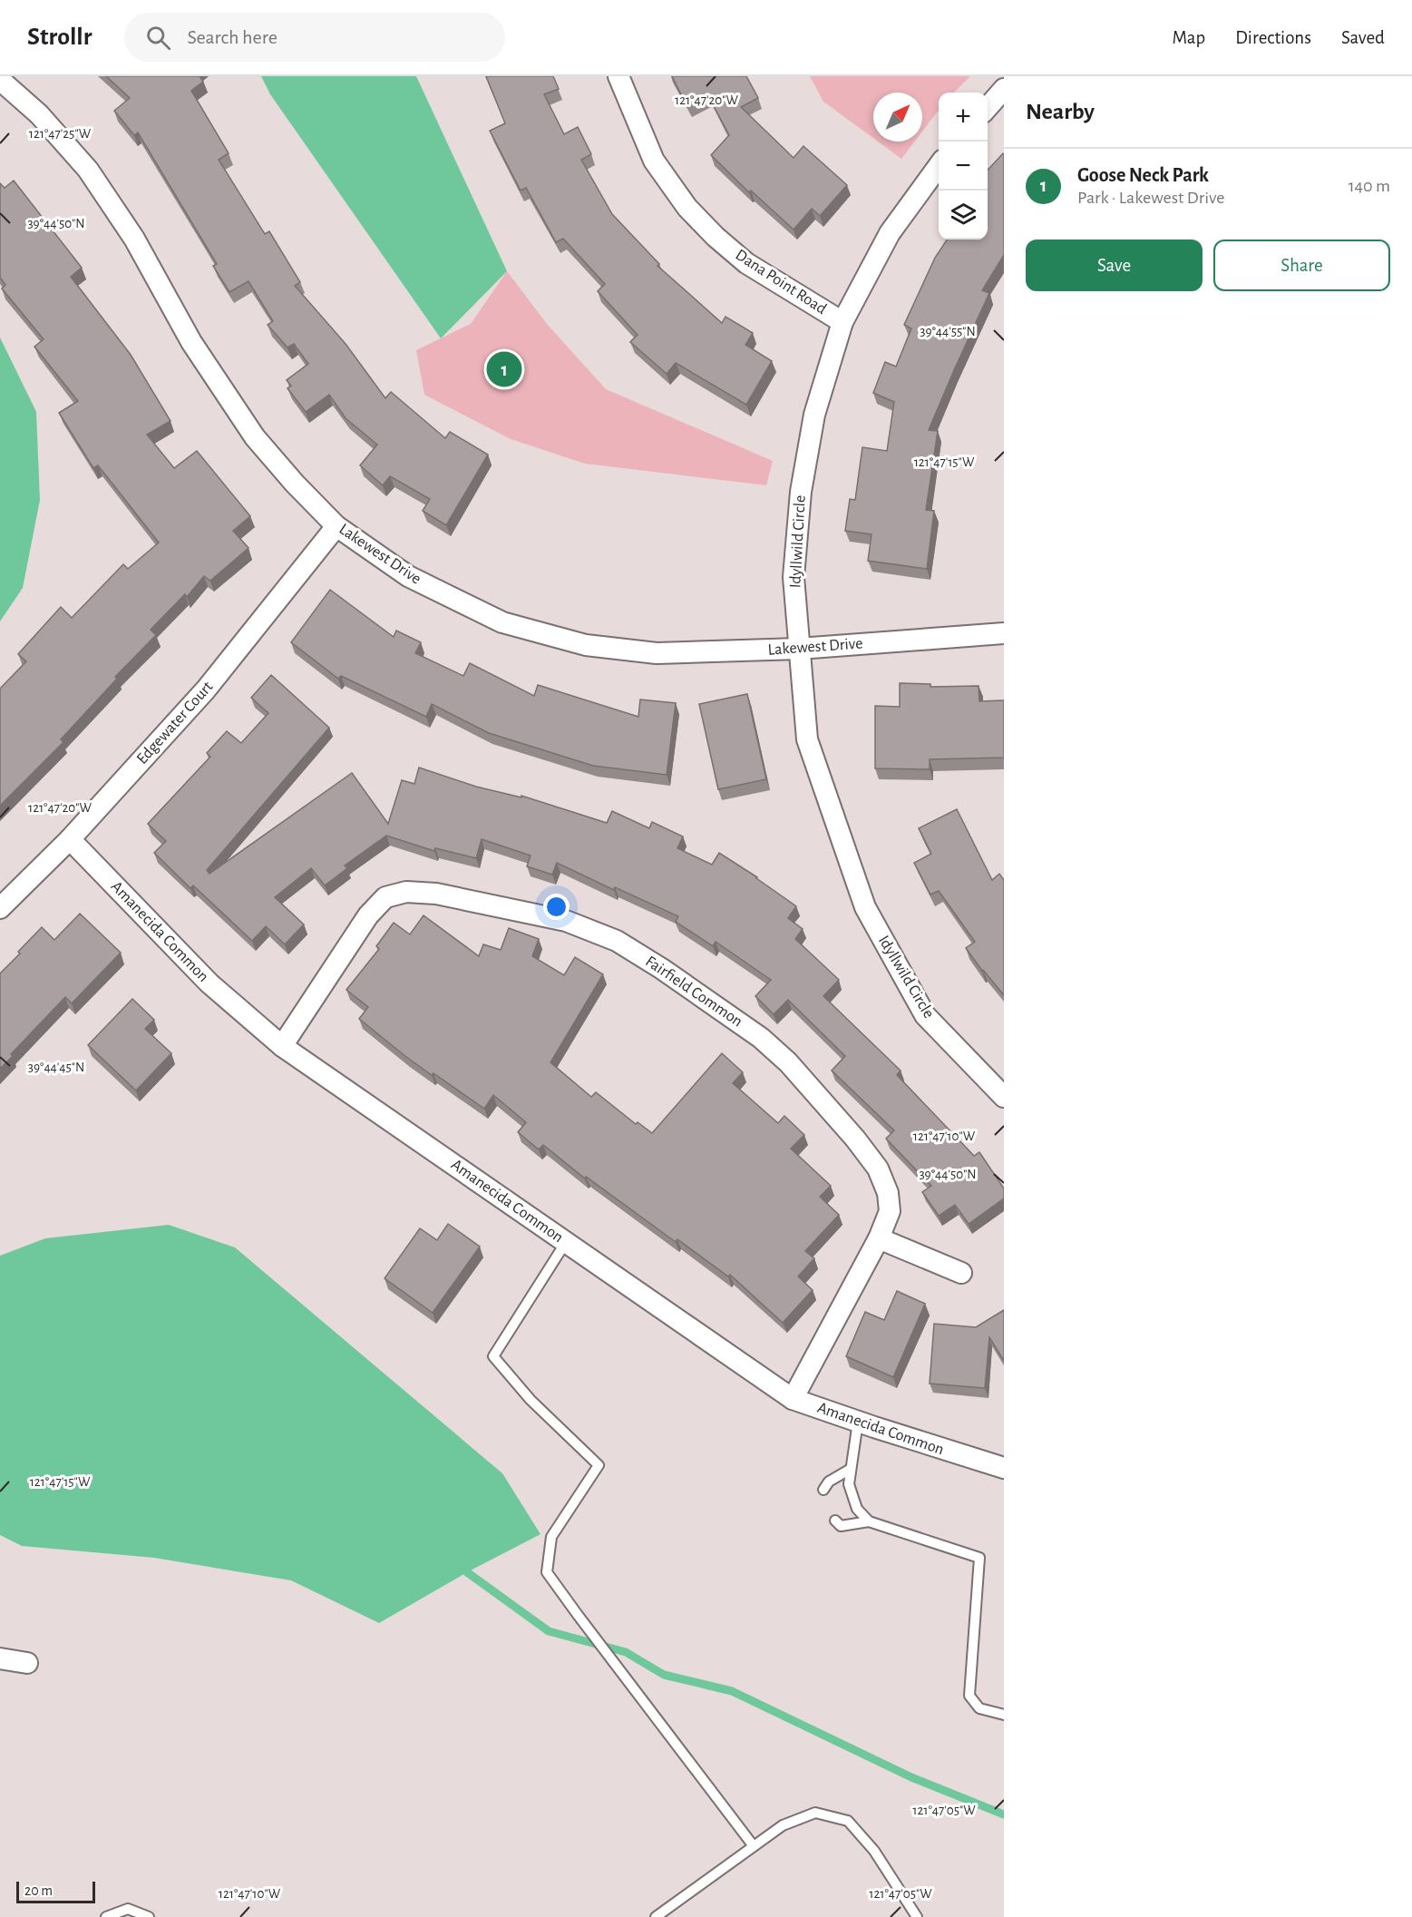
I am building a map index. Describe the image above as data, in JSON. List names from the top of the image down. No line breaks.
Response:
{"streets":{"street":["Dana Point Road","Idyllwild Circle","Lakewest Drive","Edgewater Court","Amanecida Common","Fairfield Common"]},"crossings":[["Dana Point Road","Idyllwild Circle"],["Idyllwild Circle","Lakewest Drive"],["Lakewest Drive","Edgewater Court"],["Edgewater Court","Amanecida Common"],["Amanecida Common","Fairfield Common"]],"scale_bar":"20 m","north":"top right","page":{"header":"Strollr","search":"Search here","nav":["Map","Directions","Saved"],"heading":"Nearby","map_buttons":["+","−"],"list":[{"mark":"1","name":"Goose Neck Park","note":"Park · Lakewest Drive","value":"140 m"}],"buttons":["Save","Share"],"pins":"1","scale":"20 m"},"coordinates":["121°47'20\"W","121°47'25\"W","39°44'50\"N","39°44'55\"N","121°47'15\"W","39°44'45\"N","121°47'10\"W","121°47'05\"W"]}
